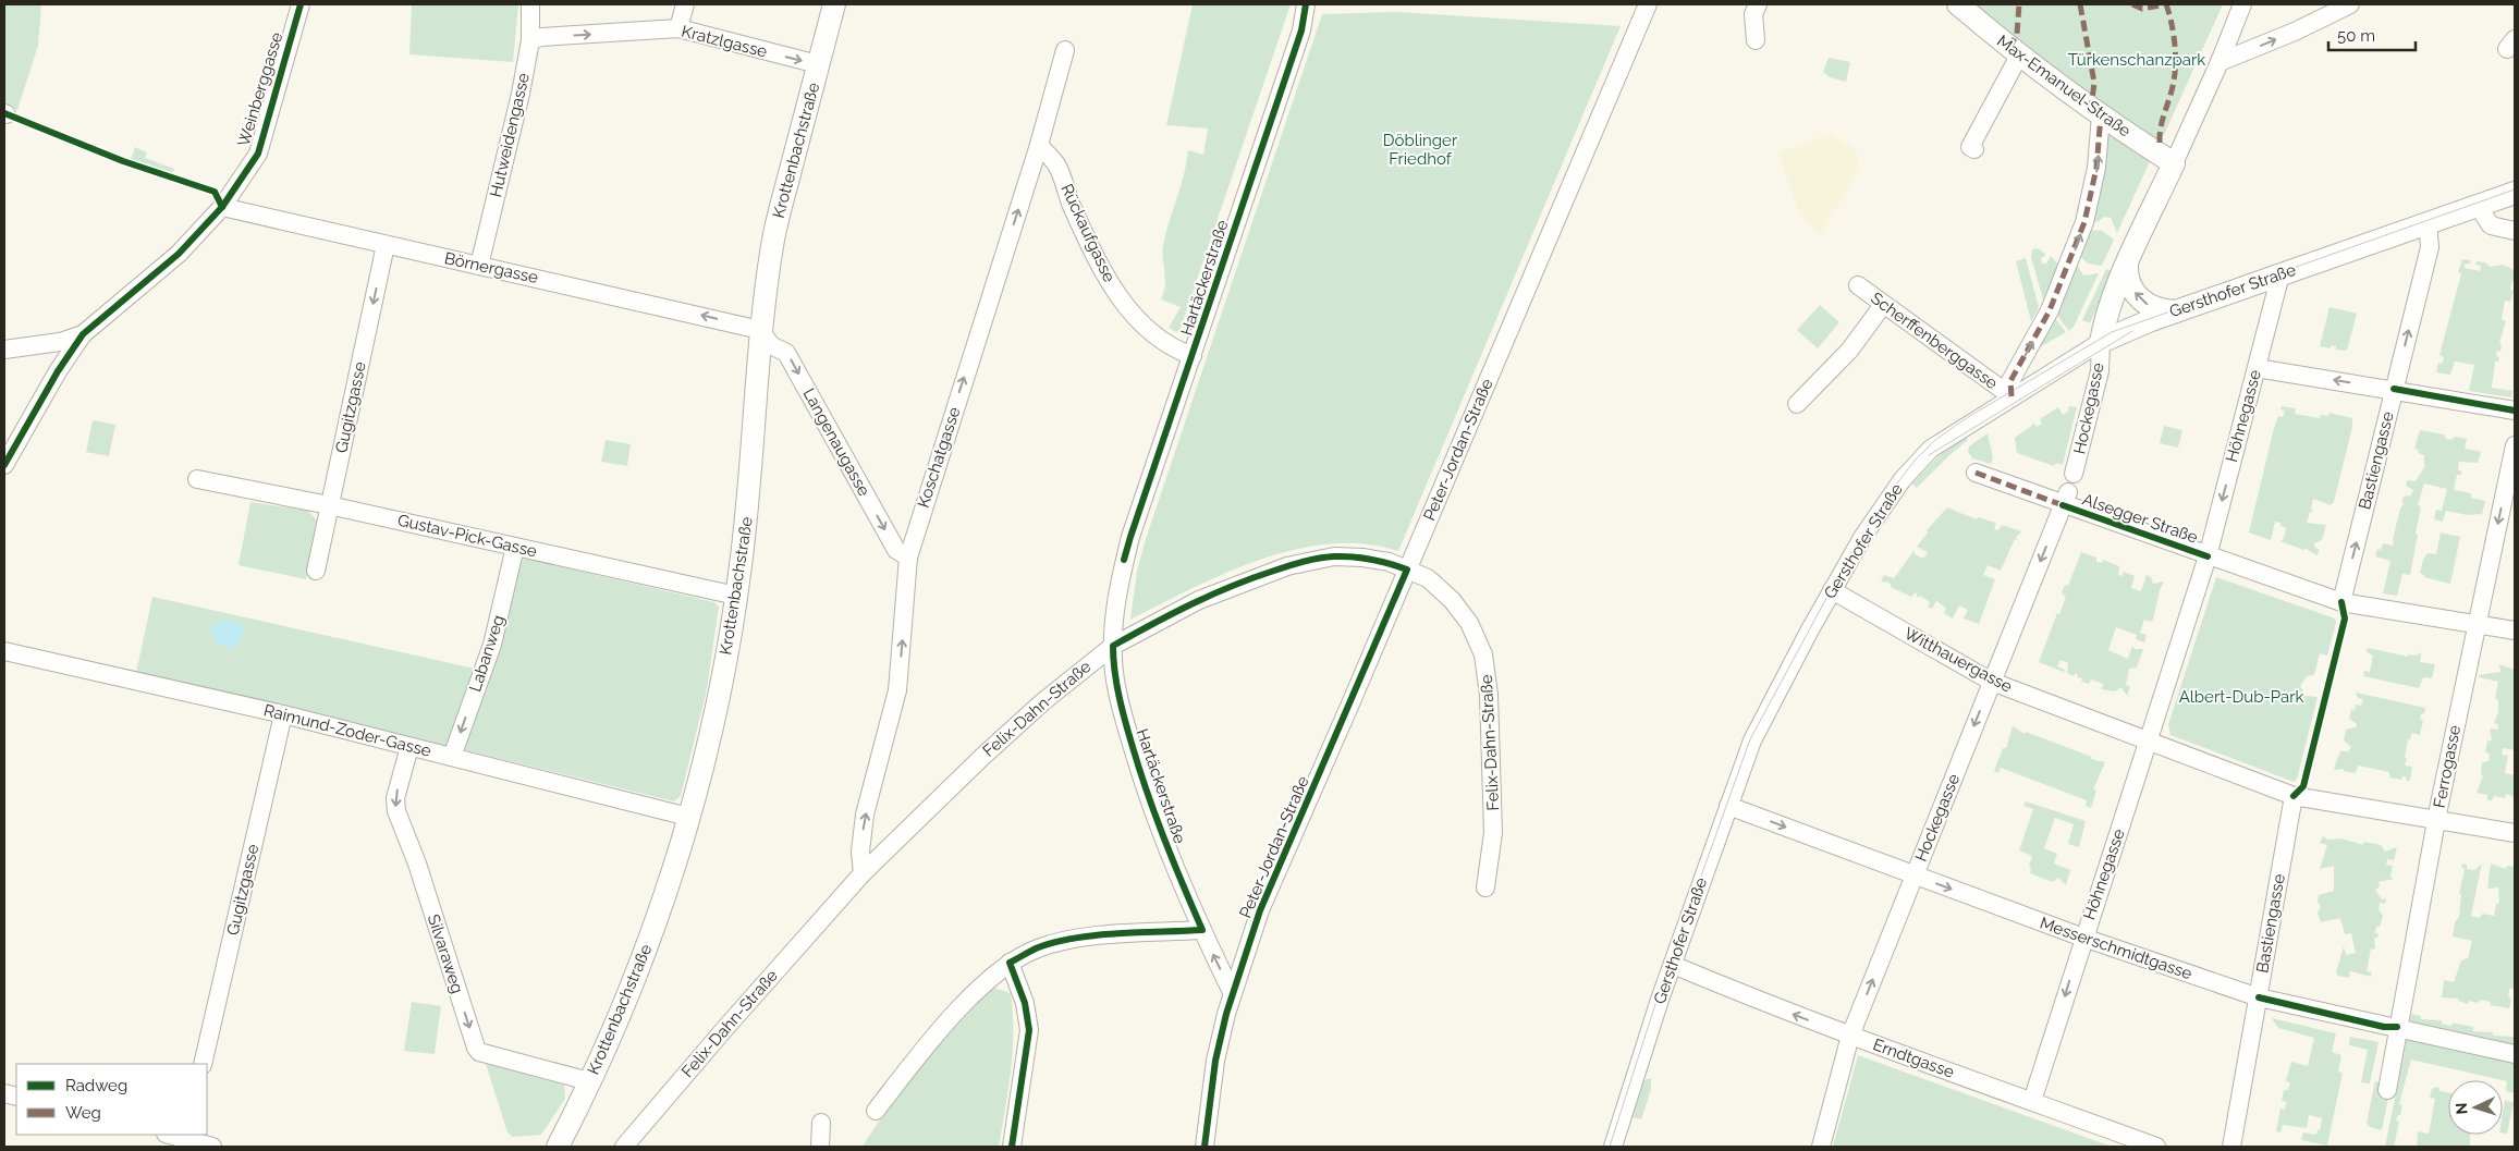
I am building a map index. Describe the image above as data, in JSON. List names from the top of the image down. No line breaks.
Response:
{"streets":{"main road":["Max-Emanuel-Straße","Krottenbachstraße","Gersthofer Straße"],"street":["Kratzlgasse","Weinberggasse","Hutweidengasse","Rückaufgasse","Börnergasse","Hartäckerstraße","Scherffenberggasse","Gugitzgasse","Hockegasse","Höhnegasse","Langenaugasse","Peter-Jordan-Straße","Koschatgasse","Bastiengasse","Alsegger Straße","Gustav-Pick-Gasse","Labanweg","Witthauergasse","Felix-Dahn-Straße","Raimund-Zoder-Gasse","Ferrogasse","Messerschmidtgasse","Silvaraweg","Erndtgasse"]},"crossings":[["Kratzlgasse","Hutweidengasse"],["Kratzlgasse","Krottenbachstraße"],["Weinberggasse","Börnergasse"],["Hutweidengasse","Börnergasse"],["Krottenbachstraße","Börnergasse"],["Krottenbachstraße","Langenaugasse"],["Krottenbachstraße","Gustav-Pick-Gasse"],["Krottenbachstraße","Raimund-Zoder-Gasse"],["Krottenbachstraße","Silvaraweg"],["Rückaufgasse","Hartäckerstraße"],["Rückaufgasse","Koschatgasse"],["Börnergasse","Gugitzgasse"],["Börnergasse","Langenaugasse"],["Hartäckerstraße","Peter-Jordan-Straße"],["Hartäckerstraße","Felix-Dahn-Straße"],["Gersthofer Straße","Scherffenberggasse"],["Gersthofer Straße","Hockegasse"],["Gersthofer Straße","Höhnegasse"],["Gersthofer Straße","Bastiengasse"],["Gersthofer Straße","Witthauergasse"],["Gersthofer Straße","Messerschmidtgasse"],["Gersthofer Straße","Erndtgasse"],["Gugitzgasse","Gustav-Pick-Gasse"],["Gugitzgasse","Raimund-Zoder-Gasse"],["Hockegasse","Alsegger Straße"],["Hockegasse","Witthauergasse"],["Hockegasse","Messerschmidtgasse"],["Hockegasse","Erndtgasse"],["Höhnegasse","Alsegger Straße"],["Höhnegasse","Witthauergasse"],["Höhnegasse","Messerschmidtgasse"],["Höhnegasse","Erndtgasse"],["Langenaugasse","Koschatgasse"],["Peter-Jordan-Straße","Felix-Dahn-Straße"],["Koschatgasse","Felix-Dahn-Straße"],["Bastiengasse","Alsegger Straße"],["Bastiengasse","Witthauergasse"],["Bastiengasse","Messerschmidtgasse"],["Gustav-Pick-Gasse","Labanweg"],["Labanweg","Raimund-Zoder-Gasse"],["Raimund-Zoder-Gasse","Silvaraweg"],["Ferrogasse","Messerschmidtgasse"]],"one_way":["Kratzlgasse","Börnergasse","Gugitzgasse","Höhnegasse","Langenaugasse","Koschatgasse","Bastiengasse","Labanweg","Messerschmidtgasse","Silvaraweg","Erndtgasse"],"parks":["Türkenschanzpark","Döblinger Friedhof","Albert-Dub-Park"],"legend":["Radweg","Weg"],"scale_bar":"50 m","north":"left"}
